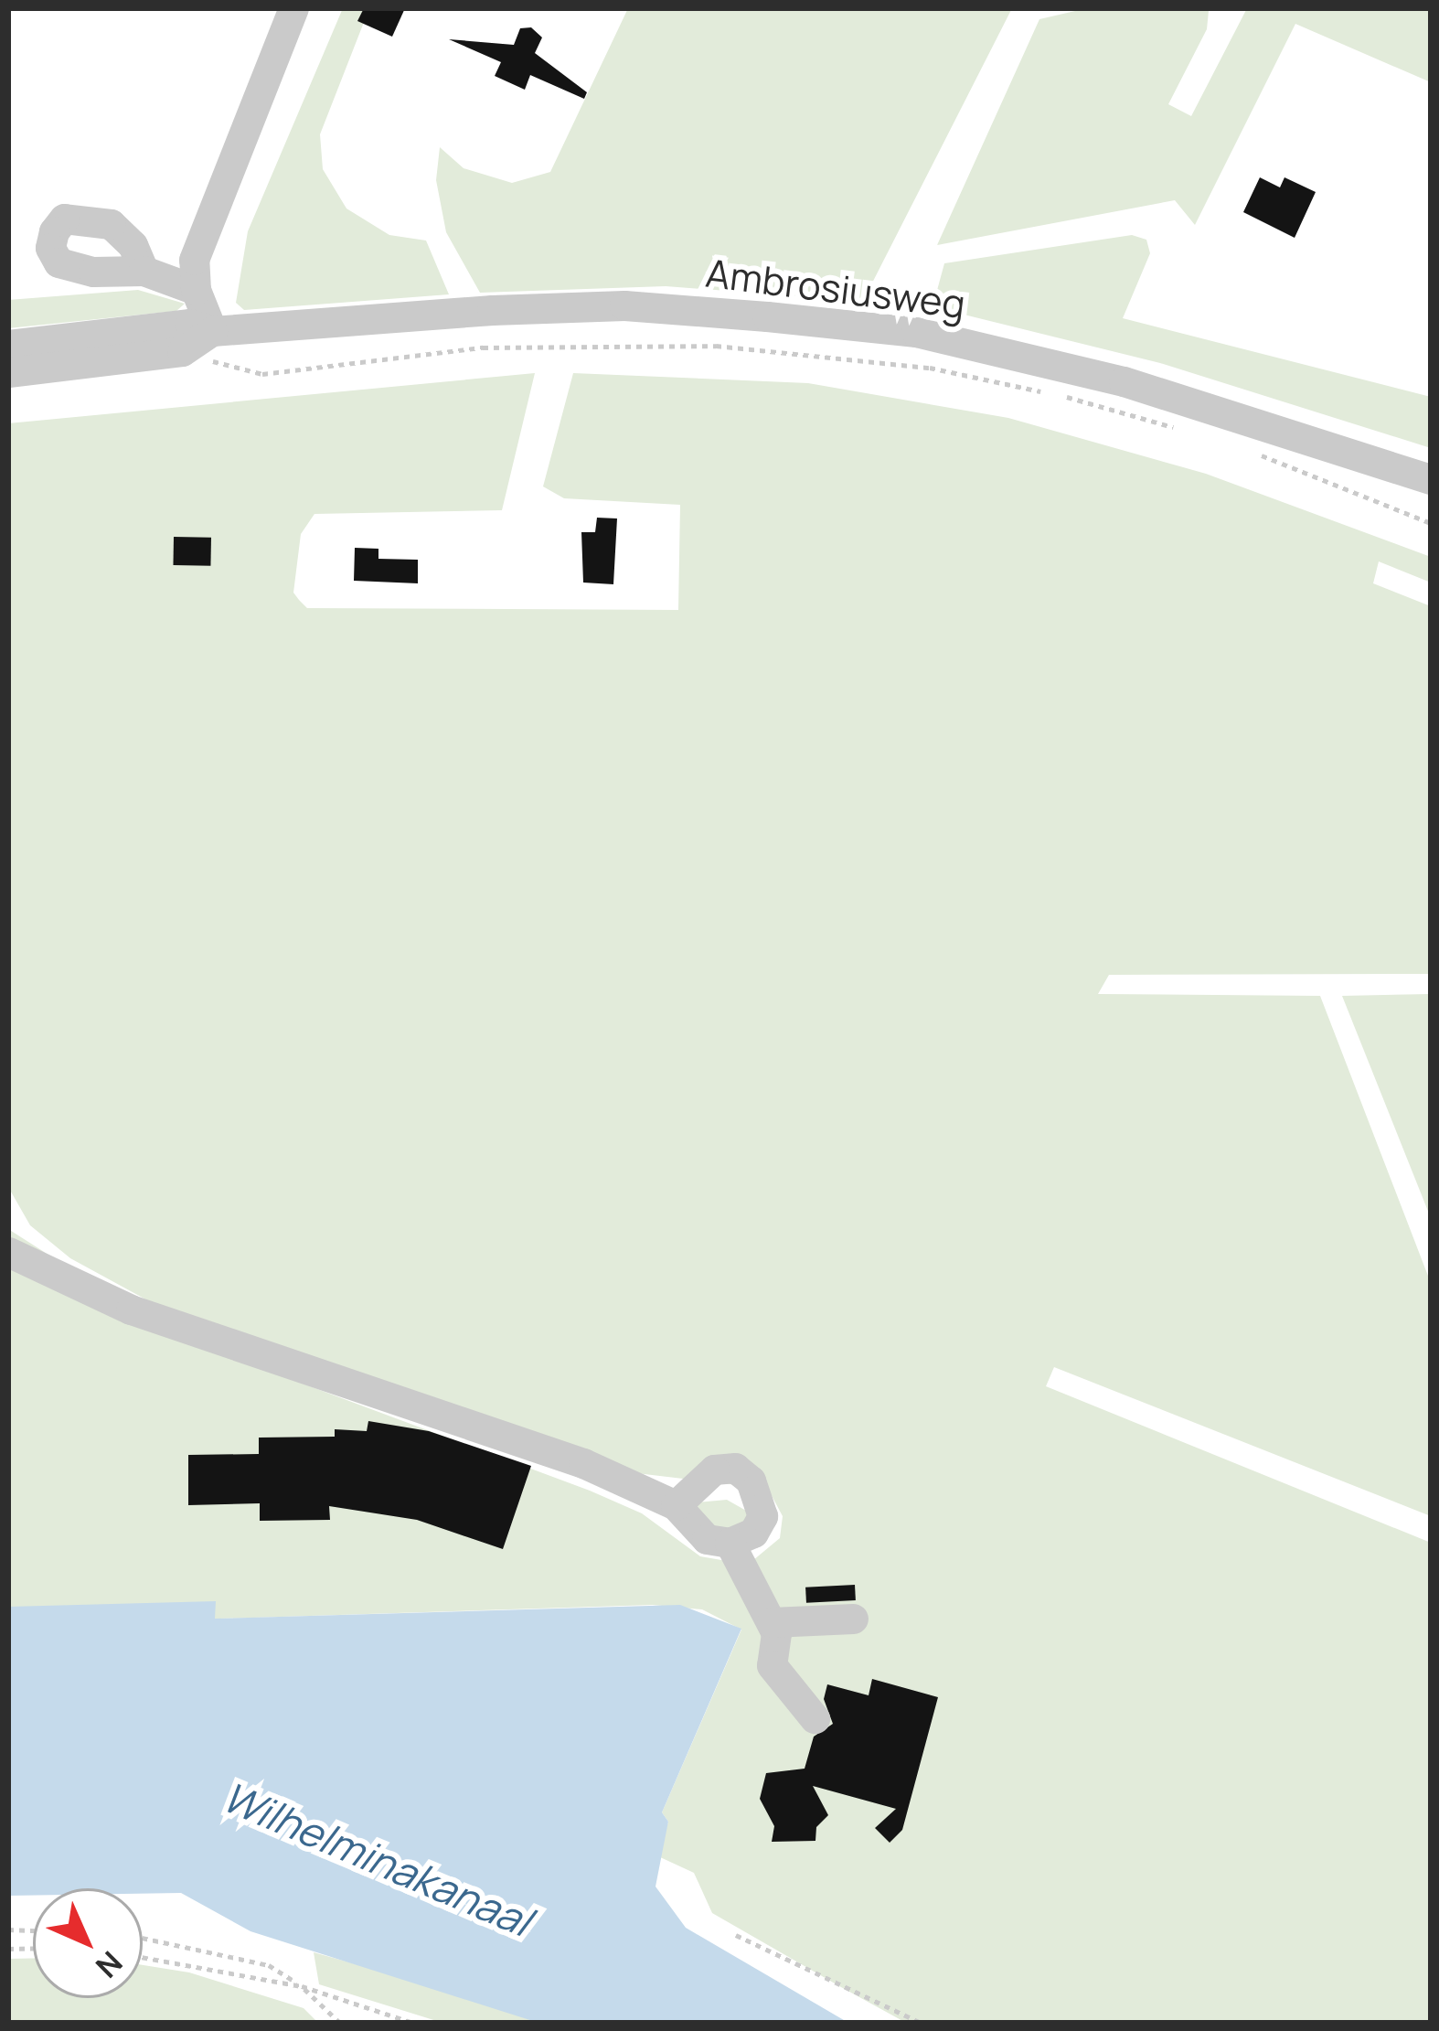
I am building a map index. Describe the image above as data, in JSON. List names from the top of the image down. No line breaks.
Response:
{"streets":{"street":["Ambrosiusweg"]},"water":["Wilhelminakanaal"],"north":"bottom right"}
